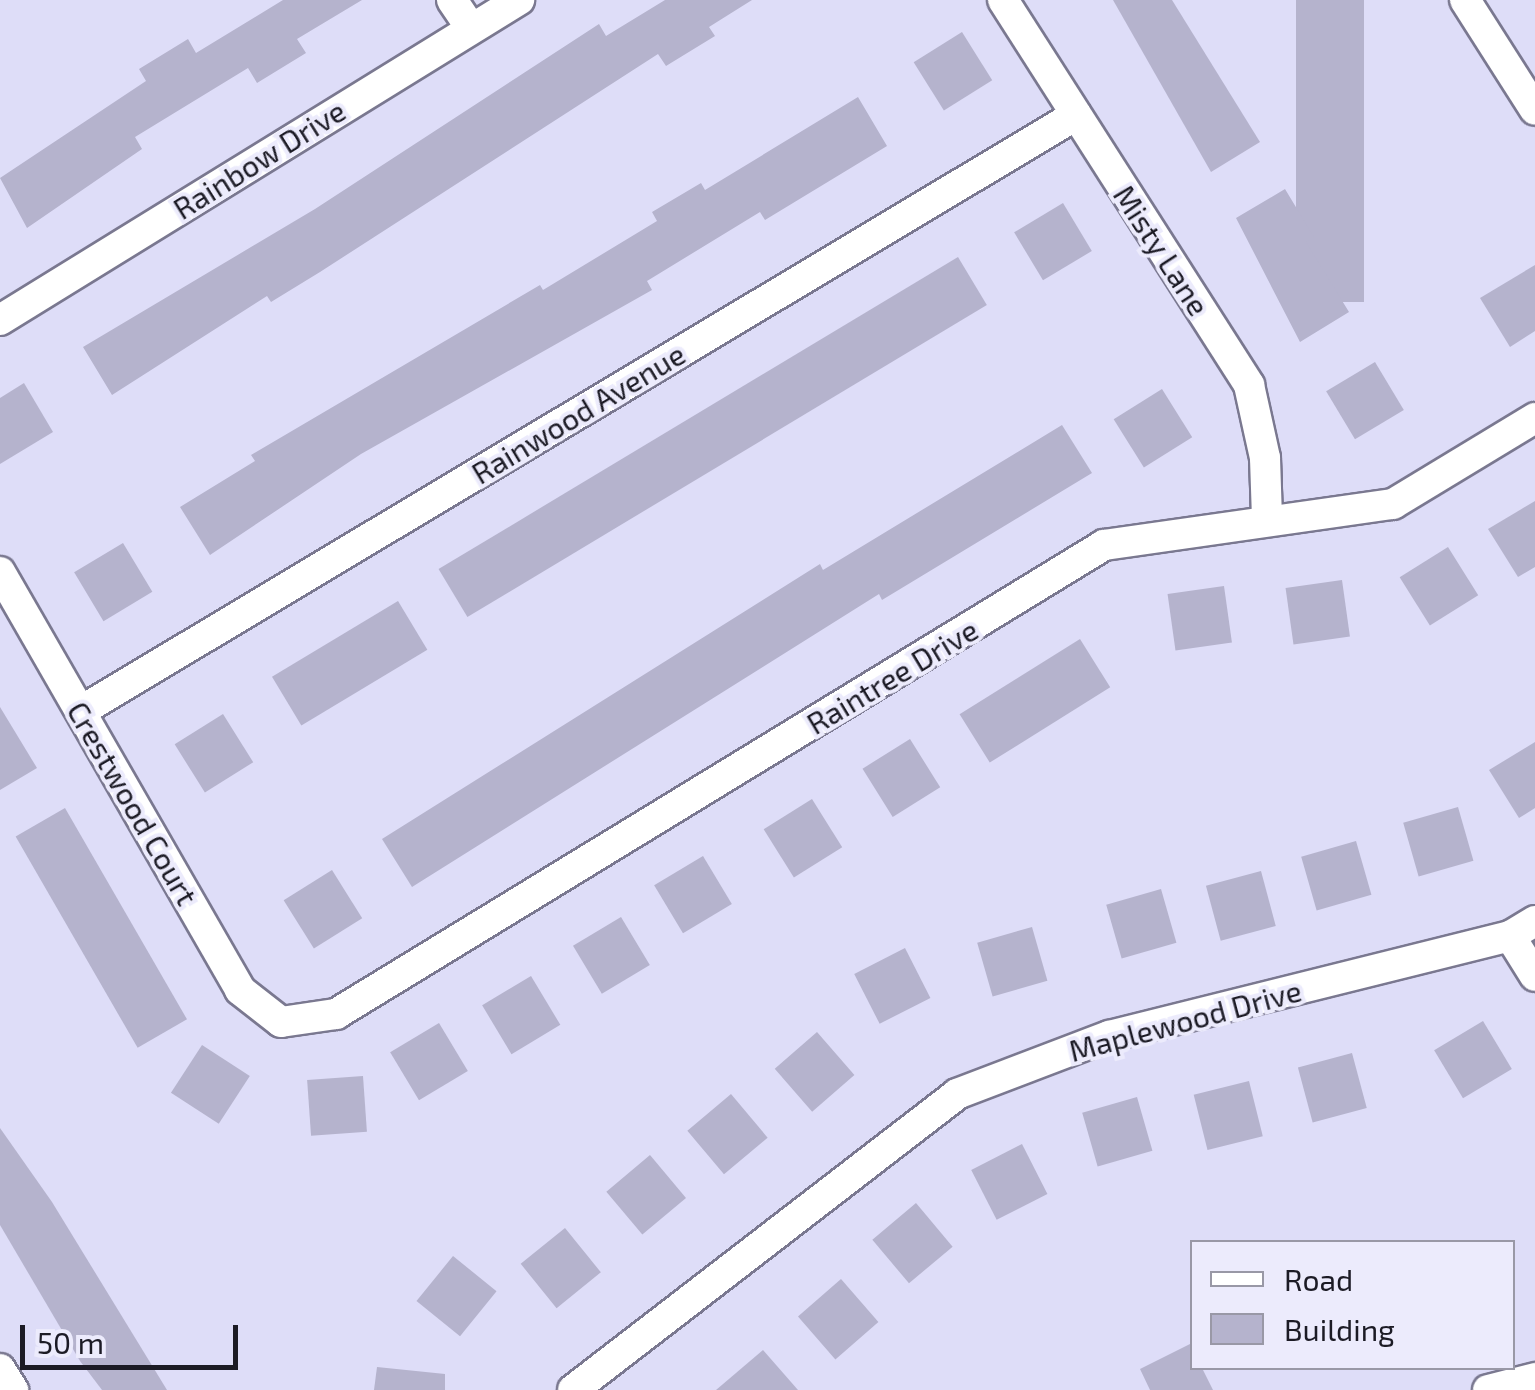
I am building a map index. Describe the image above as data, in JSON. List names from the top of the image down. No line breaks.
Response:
{"streets":{"street":["Rainbow Drive","Misty Lane","Rainwood Avenue","Raintree Drive","Crestwood Court","Maplewood Drive"]},"crossings":[["Misty Lane","Rainwood Avenue"],["Misty Lane","Raintree Drive"],["Rainwood Avenue","Crestwood Court"],["Raintree Drive","Crestwood Court"]],"legend":["Road","Building"],"scale_bar":"50 m"}
